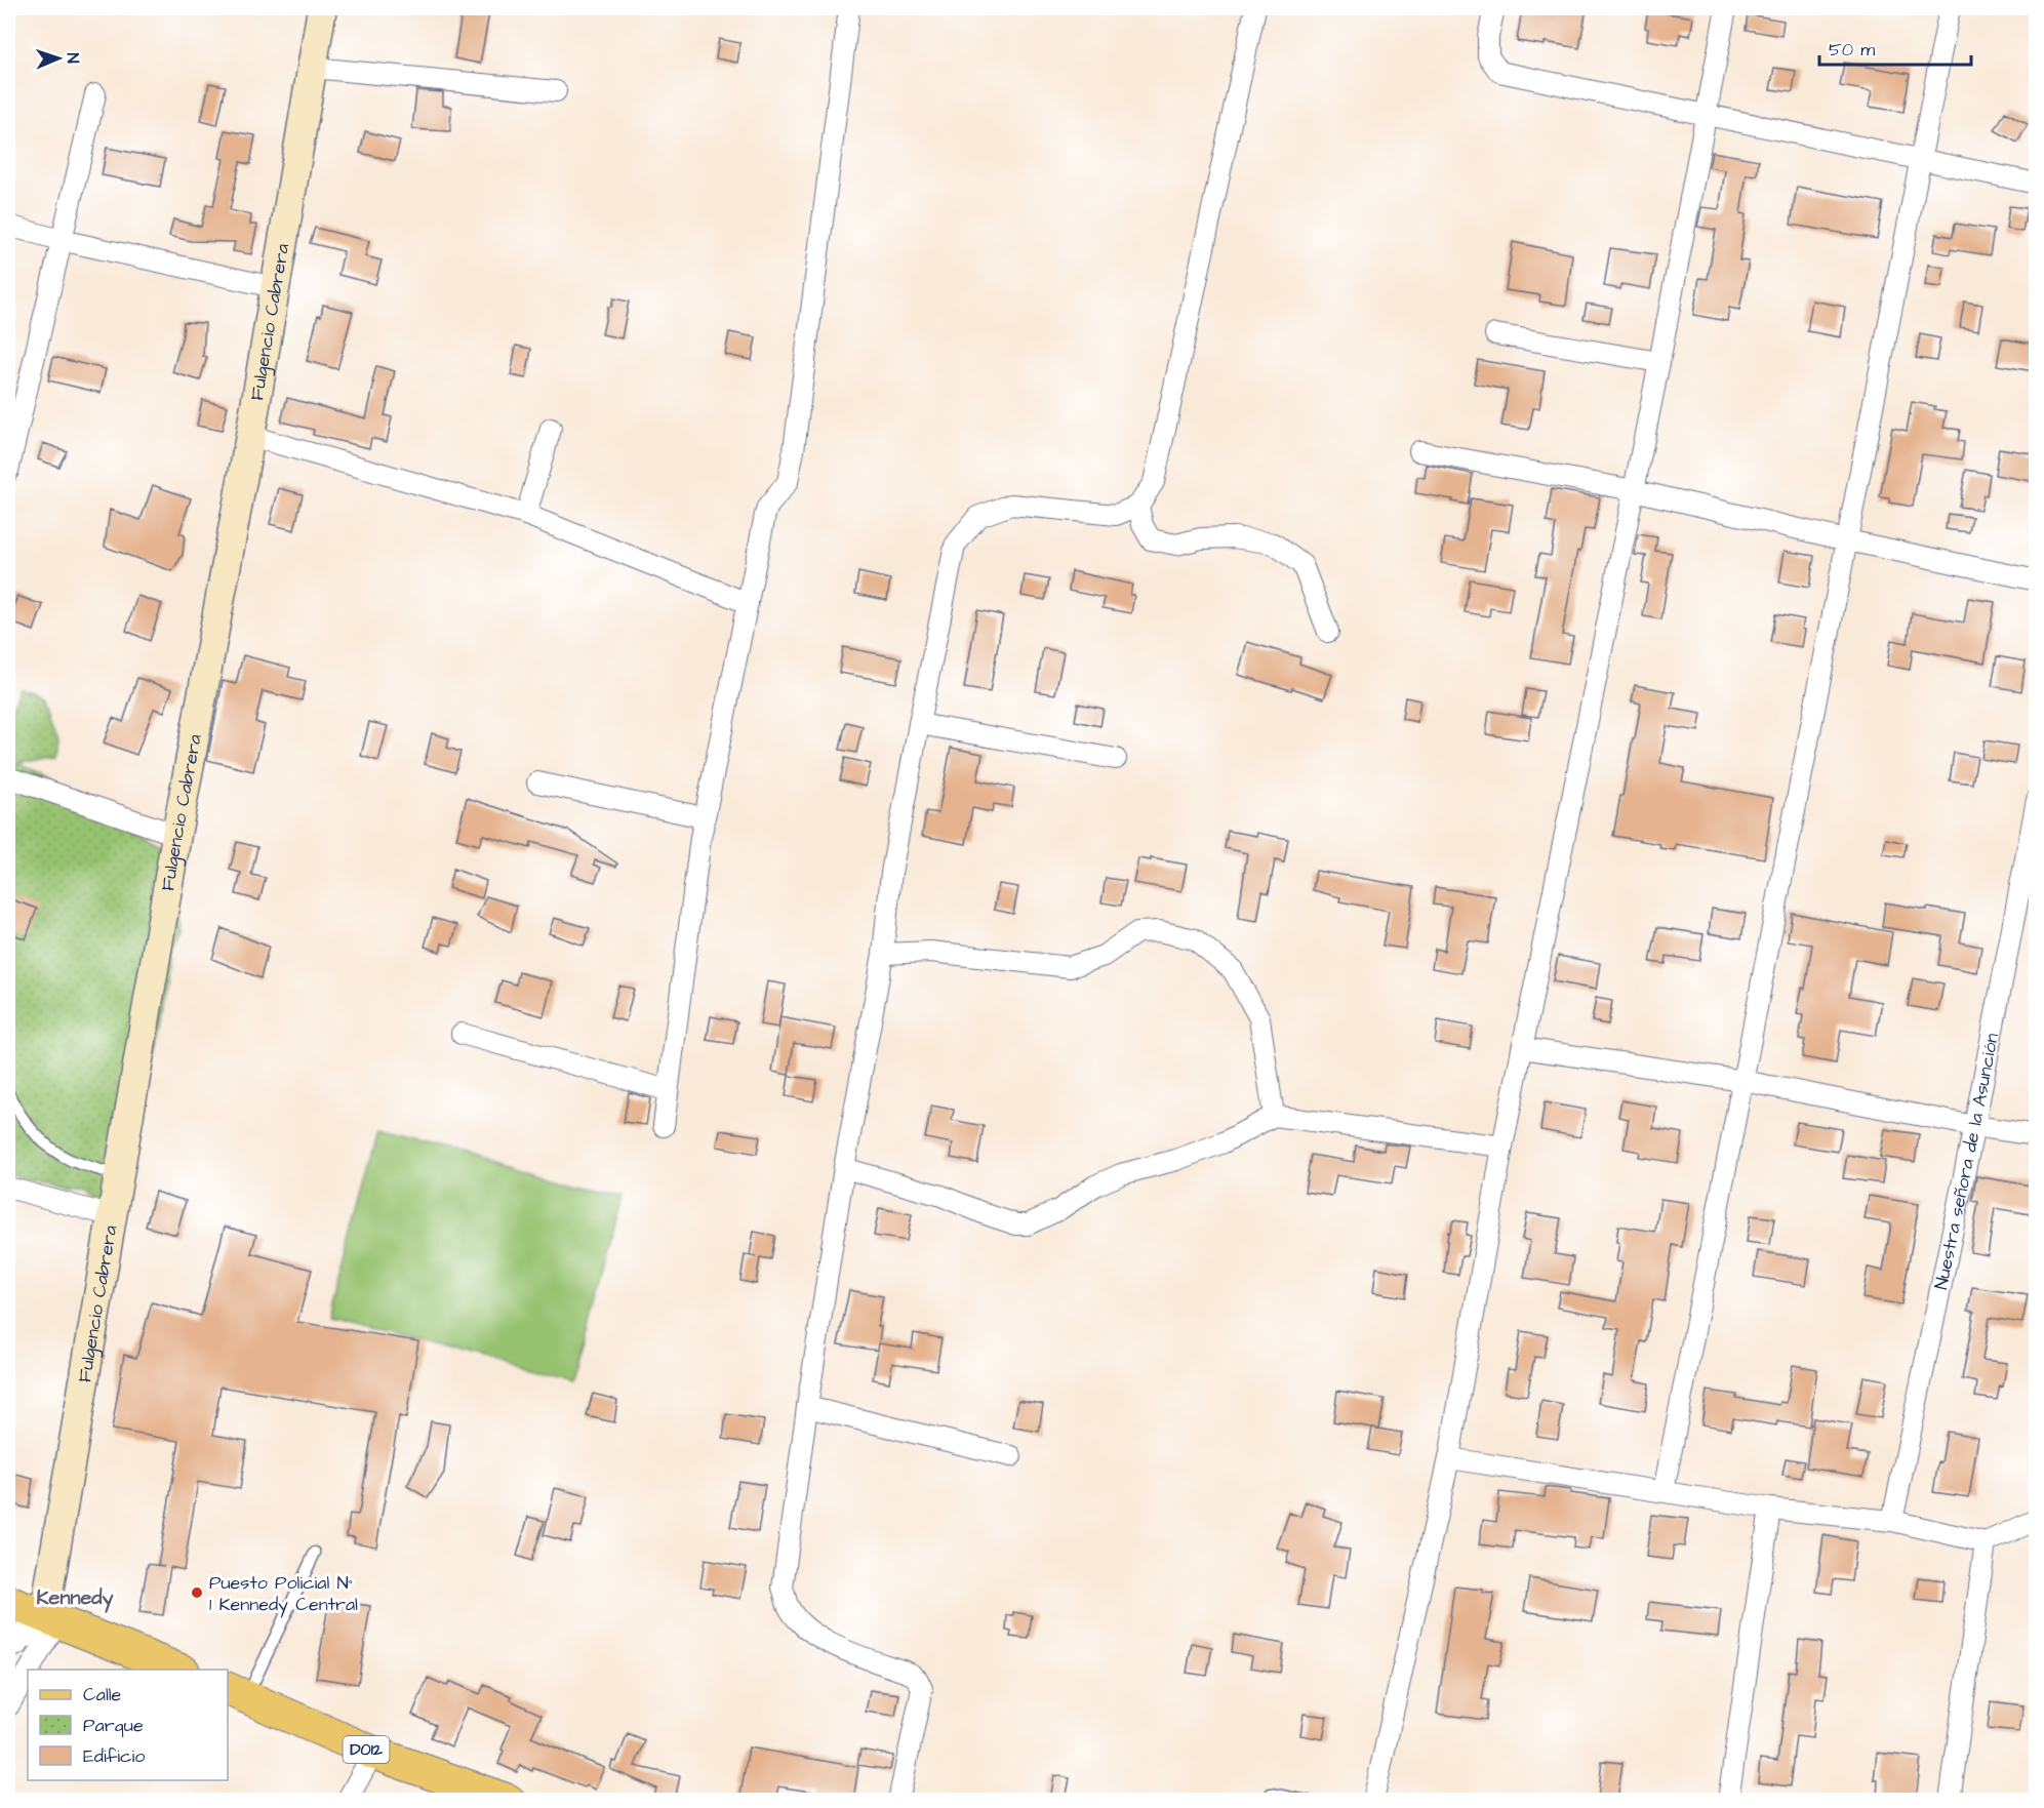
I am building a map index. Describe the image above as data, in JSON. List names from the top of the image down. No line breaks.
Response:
{"streets":{"main road":["Fulgencio Cabrera","D012"],"street":["Nuestra señora de la Asunción"]},"districts":["Kennedy"],"places":["Puesto Policial N° 1 Kennedy Central"],"legend":["Calle","Parque","Edificio"],"scale_bar":"50 m","north":"right"}
